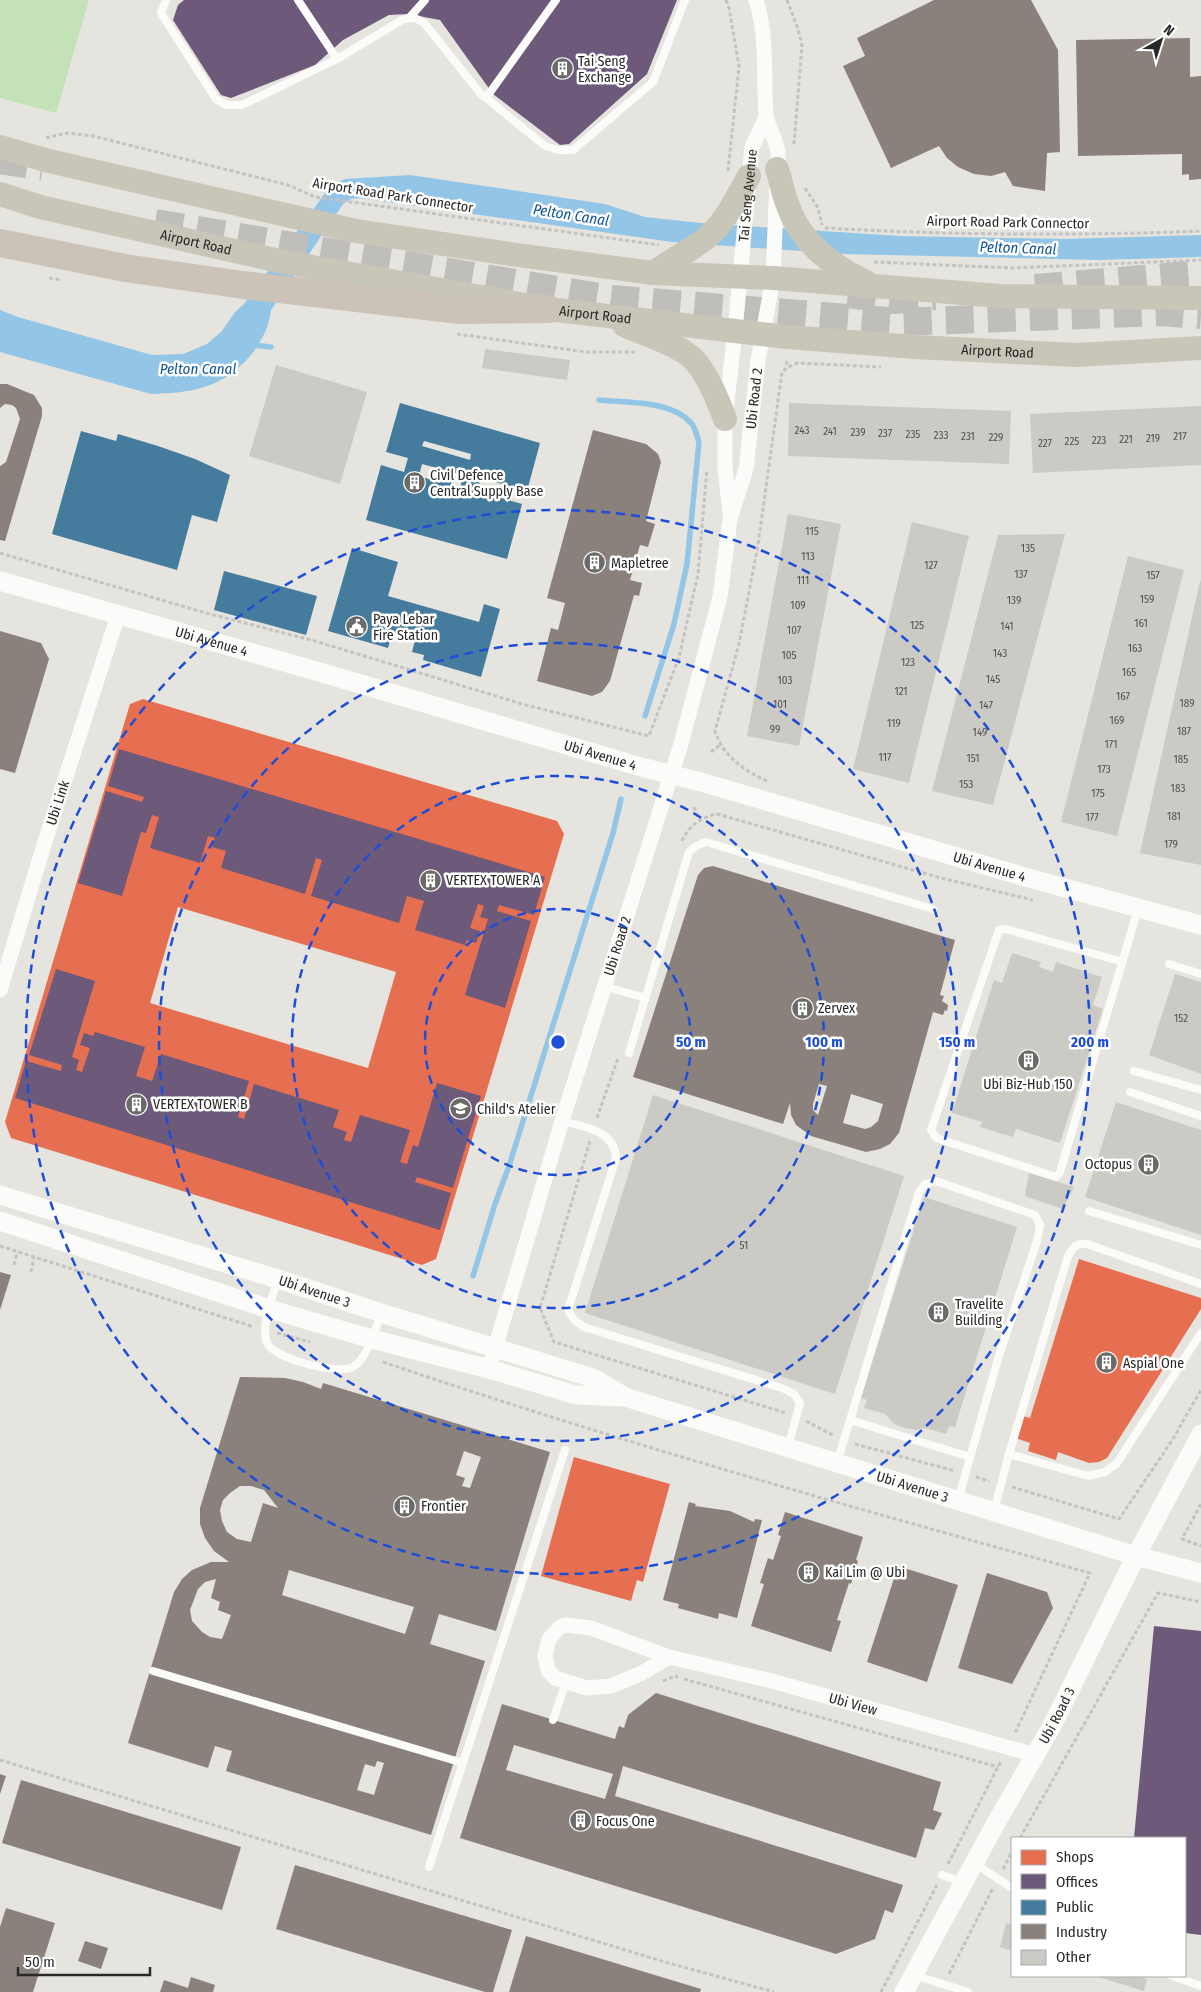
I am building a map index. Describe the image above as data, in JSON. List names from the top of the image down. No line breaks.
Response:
{"streets":{"main road":["Airport Road"],"street":["Tai Seng Avenue","Ubi Road 2","Ubi Avenue 4","Ubi Link","Ubi Avenue 3","Ubi View","Ubi Road 3"],"path":["Airport Road Park Connector"]},"crossings":[["Tai Seng Avenue","Ubi Road 2"],["Airport Road","Ubi Road 2"],["Ubi Road 2","Ubi Avenue 4"],["Ubi Road 2","Ubi Avenue 3"],["Ubi Avenue 4","Ubi Link"],["Ubi Avenue 3","Ubi Road 3"],["Ubi View","Ubi Road 3"]],"water":["Pelton Canal"],"places":{"building":["Tai Seng Exchange","Civil Defence Central Supply Base","Mapletree","VERTEX TOWER A","Zervex","Ubi Biz-Hub 150","VERTEX TOWER B","Octopus","Travelite Building","Aspial One","Frontier","Kai Lim @ Ubi","Focus One"],"public building":["Paya Lebar Fire Station"],"school or university":["Child's Atelier"]},"house_numbers":["243","241","239","237","235","233","231","217","229","219","221","223","225","227","115","135","113","127","137","157","111","159","139","109","161","125","141","107","163","143","105","123","165","145","103","121","167","189","101","147","169","119","99","187","149","171","117","151","185","173","153","183","175","181","177","179","152","51"],"legend":["Shops","Offices","Public","Industry","Other"],"scale_bar":"50 m","north":"top right","rings":["50 m","100 m","150 m","200 m"]}
